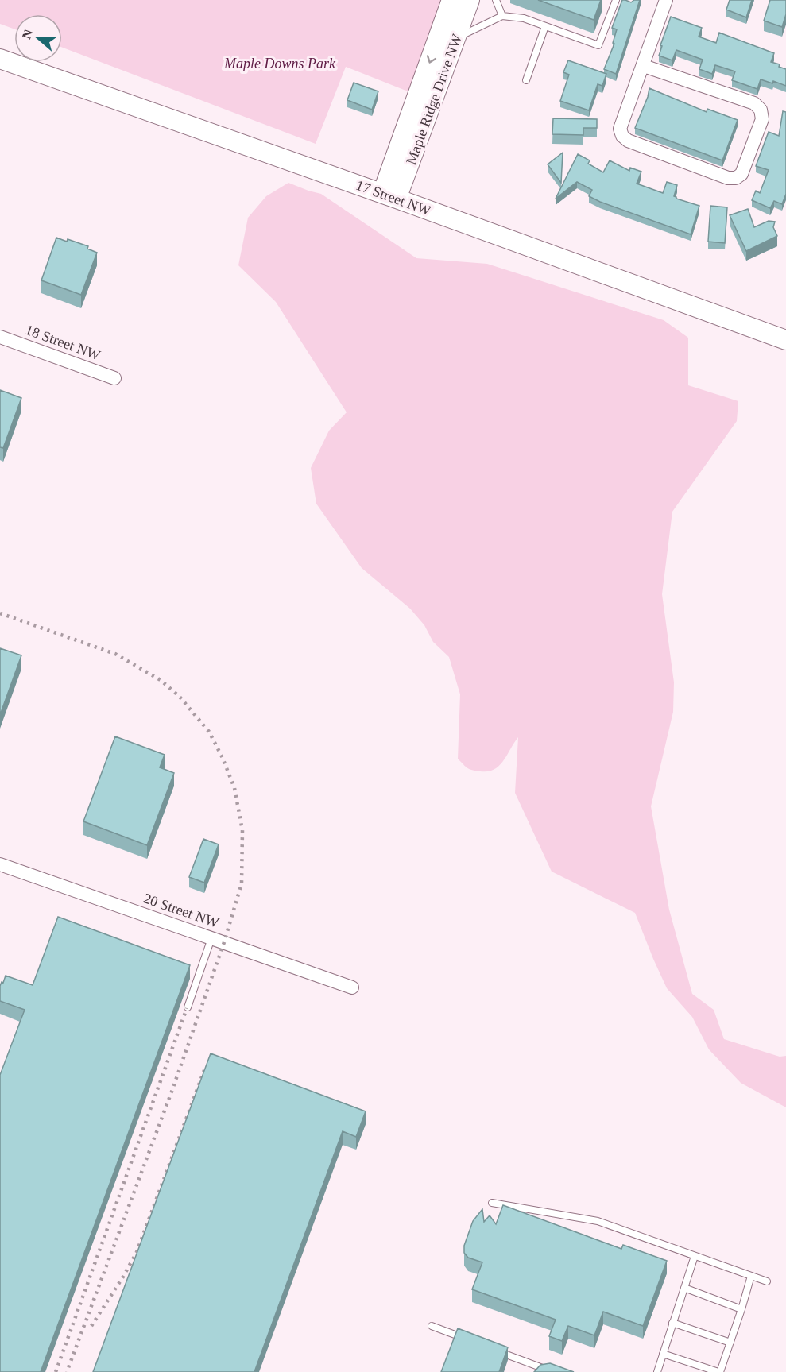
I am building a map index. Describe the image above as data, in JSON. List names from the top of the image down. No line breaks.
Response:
{"streets":{"main road":["Maple Ridge Drive NW","17 Street NW"],"street":["18 Street NW","20 Street NW"]},"crossings":[["Maple Ridge Drive NW","17 Street NW"]],"parks":["Maple Downs Park"],"north":"left"}
